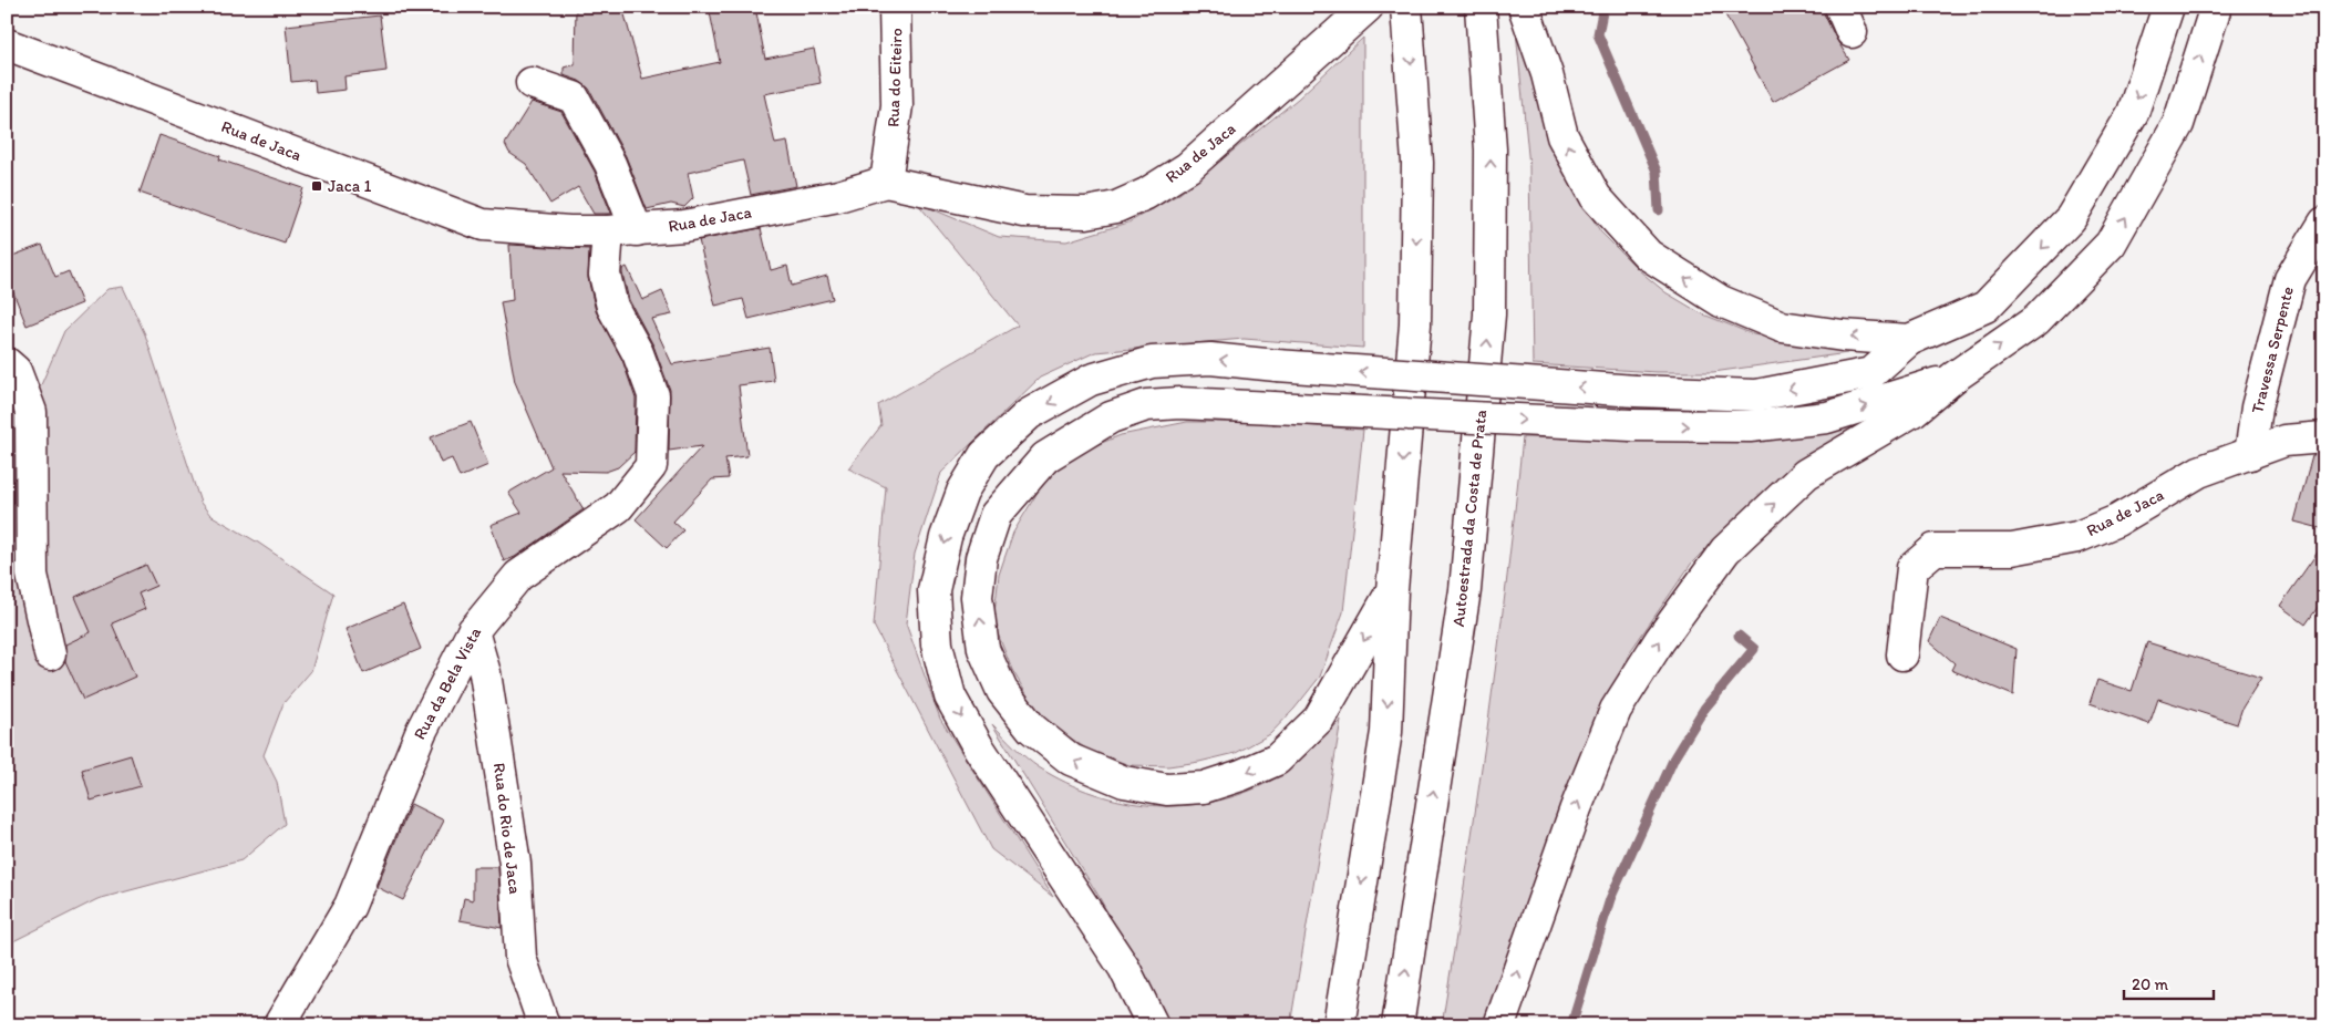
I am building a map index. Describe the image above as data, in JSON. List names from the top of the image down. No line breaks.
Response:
{"streets":{"main road":["Rua do Eiteiro","Rua de Jaca","Travessa Serpente","Autoestrada da Costa de Prata","Rua da Bela Vista","Rua do Rio de Jaca"]},"crossings":[["Rua do Eiteiro","Rua de Jaca"],["Rua de Jaca","Travessa Serpente"],["Rua de Jaca","Rua da Bela Vista"],["Rua da Bela Vista","Rua do Rio de Jaca"]],"places":{"transit":["Jaca 1"]},"scale_bar":"20 m"}
